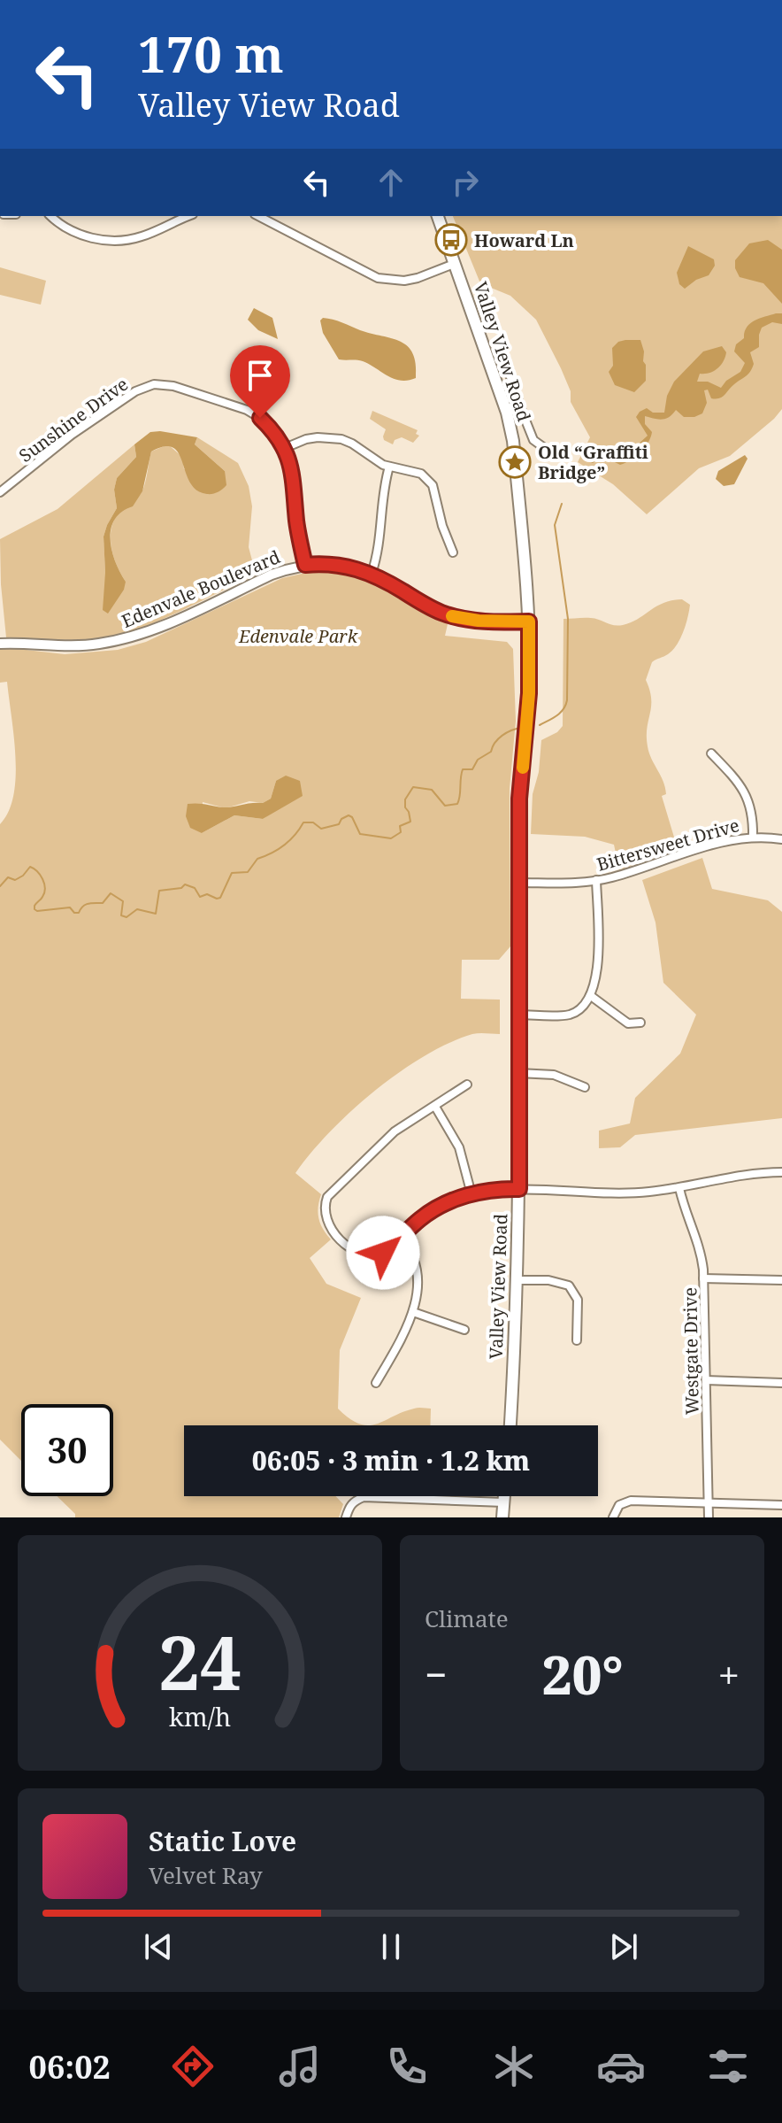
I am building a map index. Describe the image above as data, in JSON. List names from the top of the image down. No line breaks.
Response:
{"streets":{"main road":["Valley View Road"],"street":["Sunshine Drive","Edenvale Boulevard","Bittersweet Drive","Westgate Drive"]},"crossings":[["Valley View Road","Edenvale Boulevard"],["Valley View Road","Bittersweet Drive"],["Sunshine Drive","Edenvale Boulevard"]],"parks":["Edenvale Park"],"places":{"bus stop":["Howard Ln"],"place":["Old “Graffiti Bridge”"]},"page":{"turn":["170 m","Valley View Road"],"limit":"30","trip":"06:05 · 3 min · 1.2 km","tile":"Climate","heat":["−","20°","+"],"song":["Static Love","Velvet Ray"],"tabs":"06:02","gauge":["24","km/h"]}}
